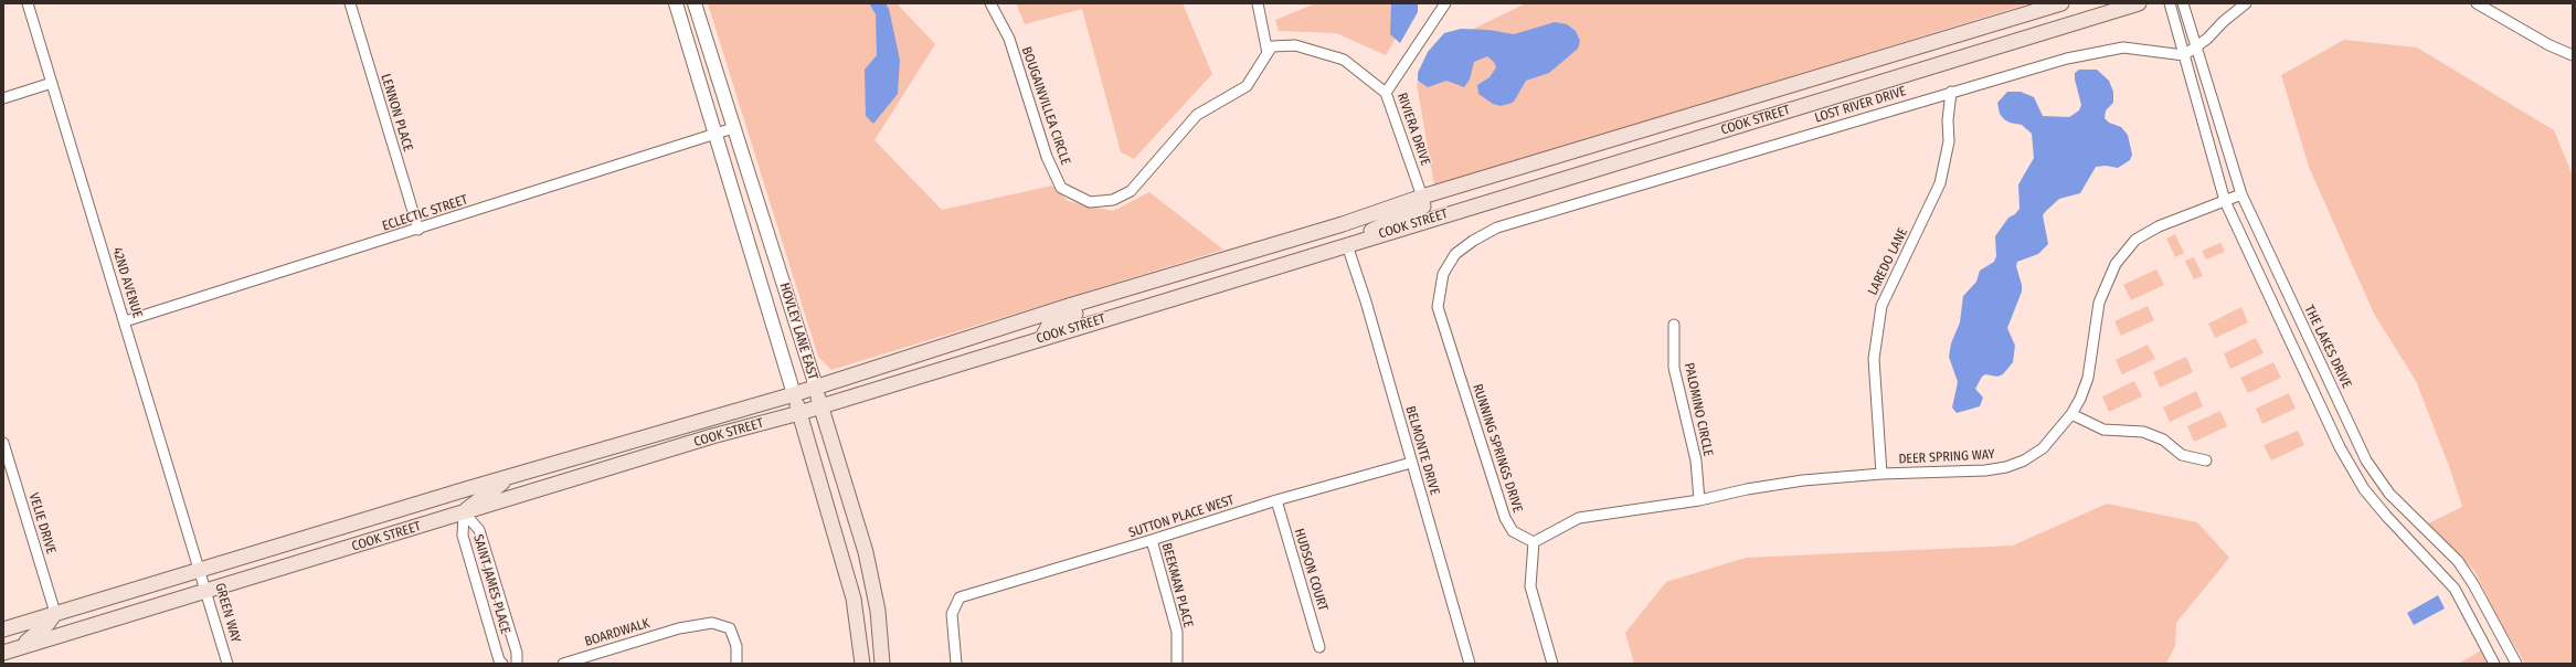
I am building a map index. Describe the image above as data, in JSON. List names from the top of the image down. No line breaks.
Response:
{"streets":{"main road":["COOK STREET","HOVLEY LANE EAST"],"street":["LOST RIVER DRIVE","BOUGAINVILLEA CIRCLE","LENNON PLACE","RIVIERA DRIVE","ECLECTIC STREET","LAREDO LANE","42ND AVENUE","THE LAKES DRIVE","PALOMINO CIRCLE","RUNNING SPRINGS DRIVE","BELMONTE DRIVE","DEER SPRING WAY","SUTTON PLACE WEST","VELIE DRIVE","HUDSON COURT","SAINT JAMES PLACE","BEEKMAN PLACE","GREEN WAY","BOARDWALK"]},"crossings":[["LOST RIVER DRIVE","LAREDO LANE"],["LOST RIVER DRIVE","RUNNING SPRINGS DRIVE"],["LENNON PLACE","ECLECTIC STREET"],["COOK STREET","RIVIERA DRIVE"],["COOK STREET","42ND AVENUE"],["COOK STREET","HOVLEY LANE EAST"],["COOK STREET","BELMONTE DRIVE"],["COOK STREET","VELIE DRIVE"],["COOK STREET","SAINT JAMES PLACE"],["COOK STREET","GREEN WAY"],["ECLECTIC STREET","42ND AVENUE"],["ECLECTIC STREET","HOVLEY LANE EAST"],["LAREDO LANE","DEER SPRING WAY"],["42ND AVENUE","GREEN WAY"],["THE LAKES DRIVE","DEER SPRING WAY"],["PALOMINO CIRCLE","DEER SPRING WAY"],["RUNNING SPRINGS DRIVE","DEER SPRING WAY"],["BELMONTE DRIVE","SUTTON PLACE WEST"],["SUTTON PLACE WEST","HUDSON COURT"],["SUTTON PLACE WEST","BEEKMAN PLACE"]]}
